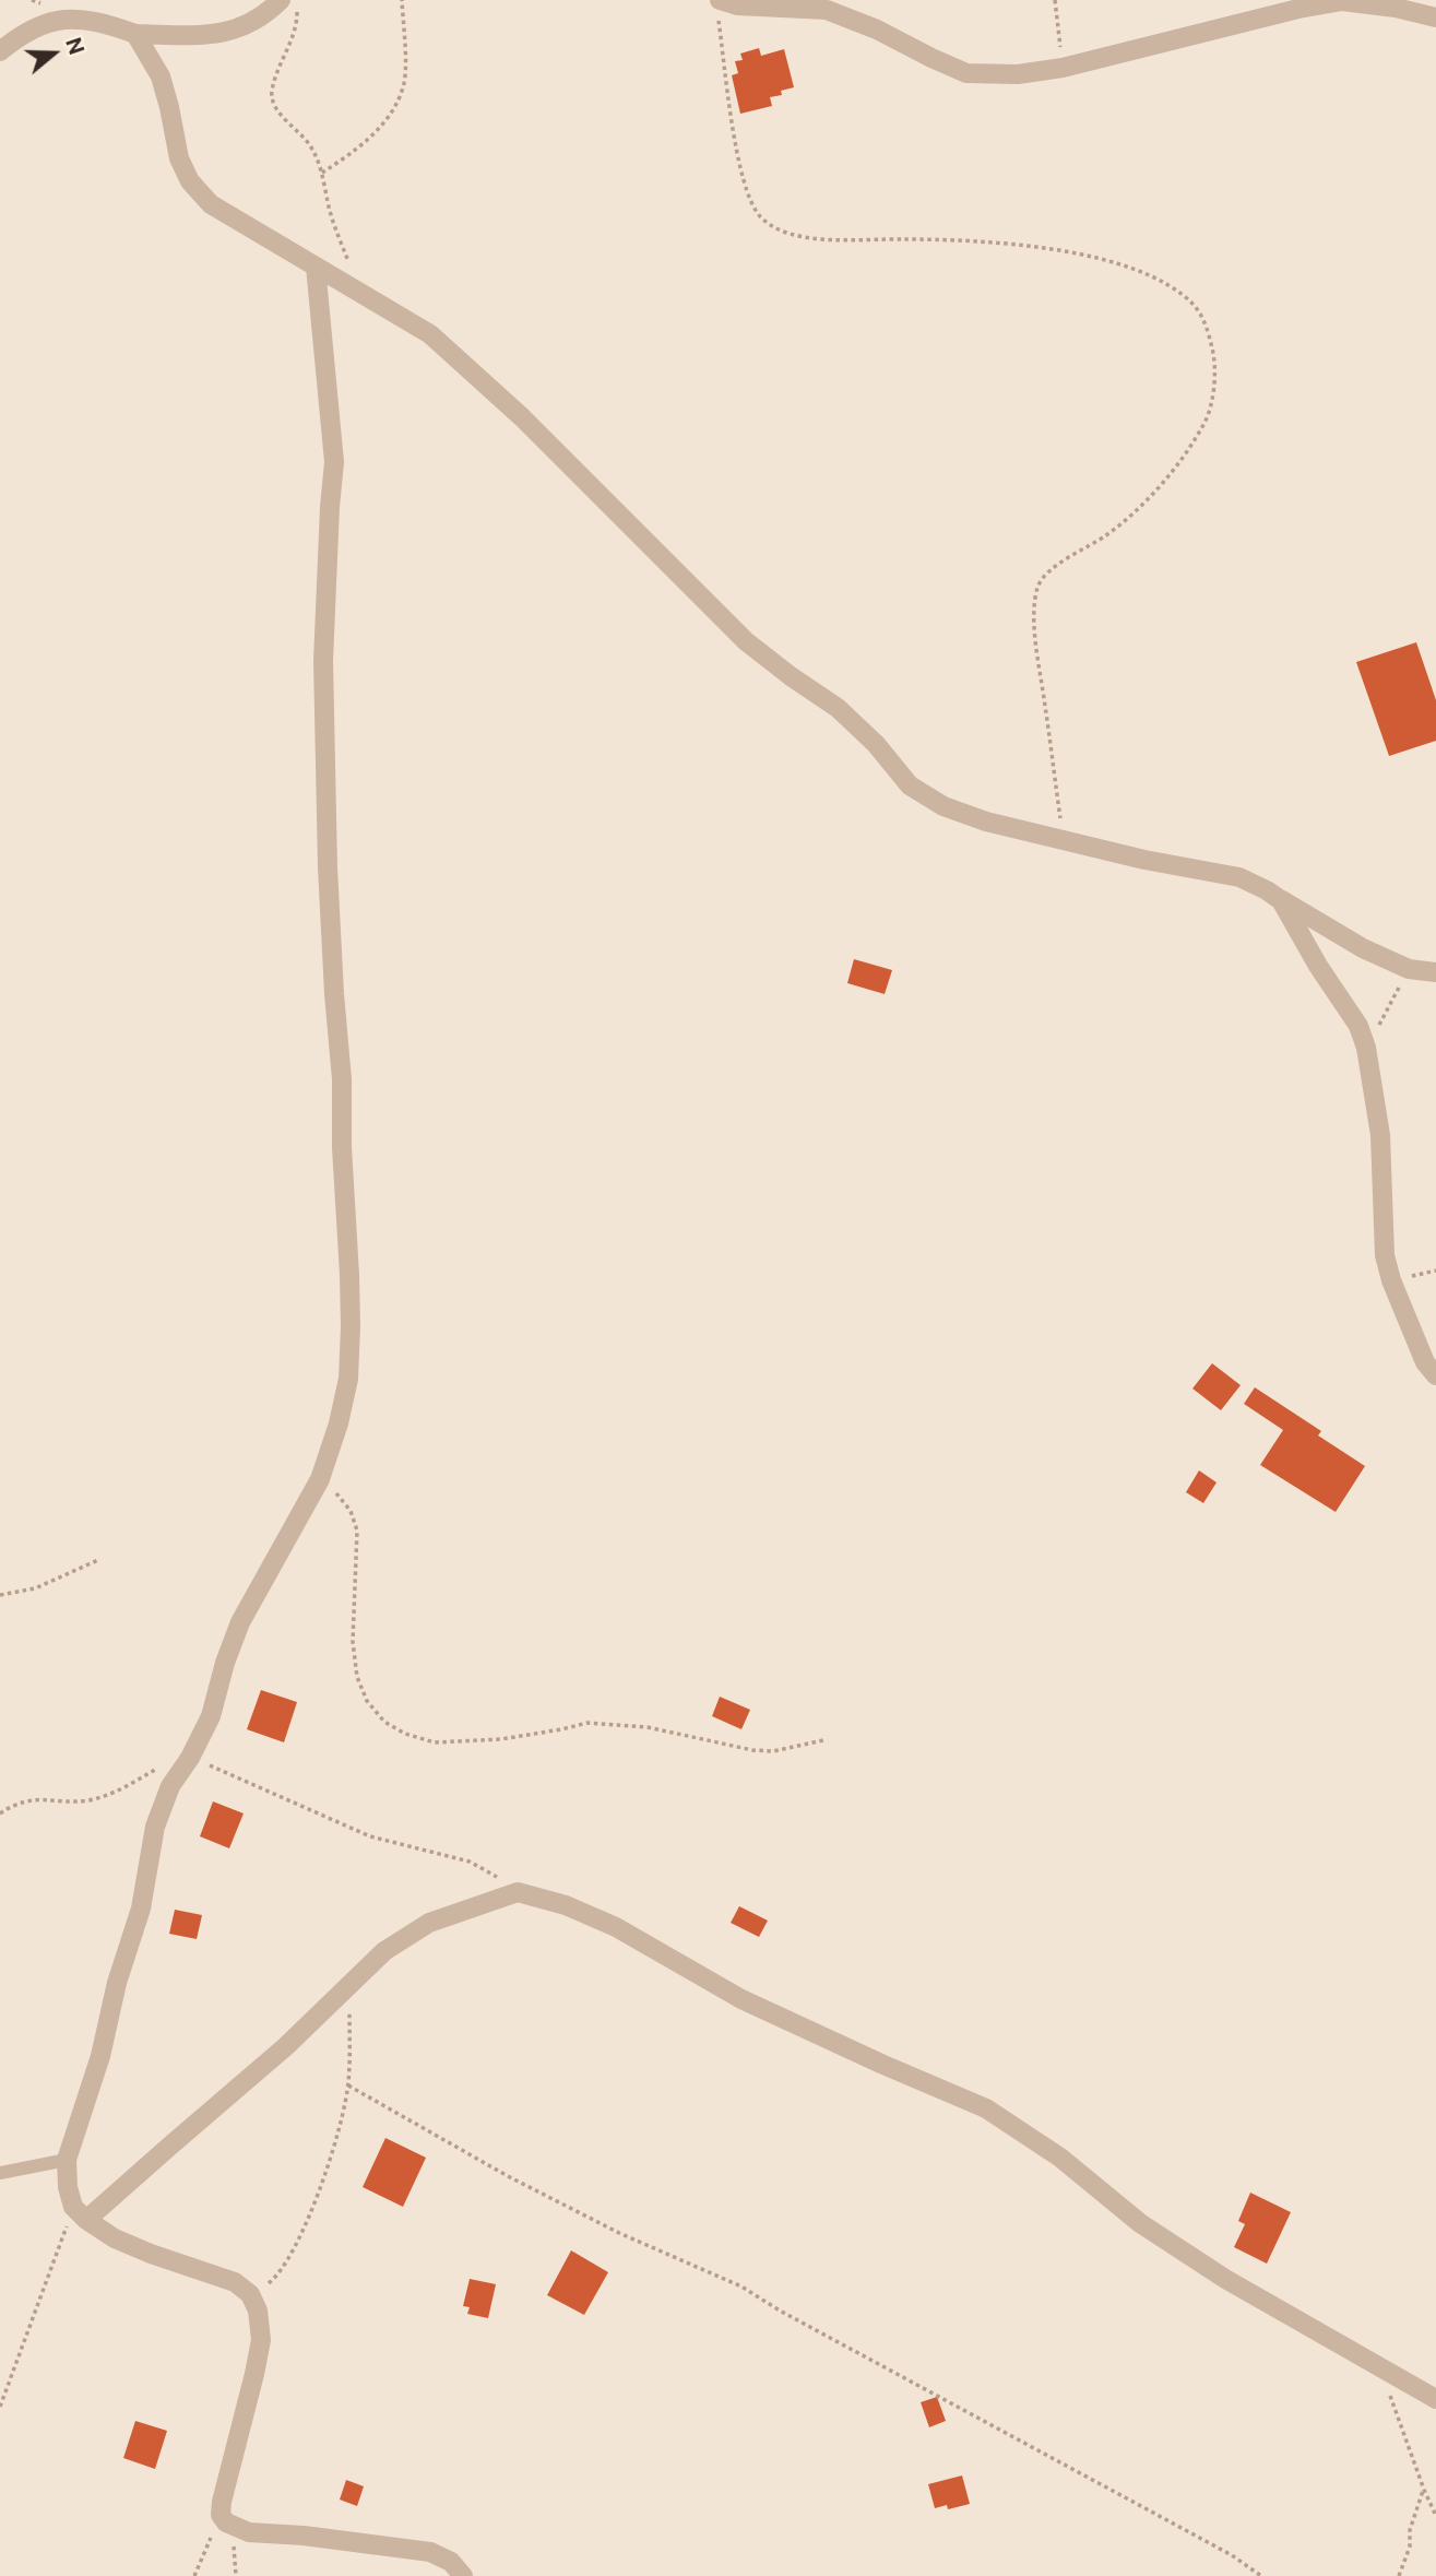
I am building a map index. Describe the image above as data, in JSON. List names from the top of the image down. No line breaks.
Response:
{"north":"right"}
